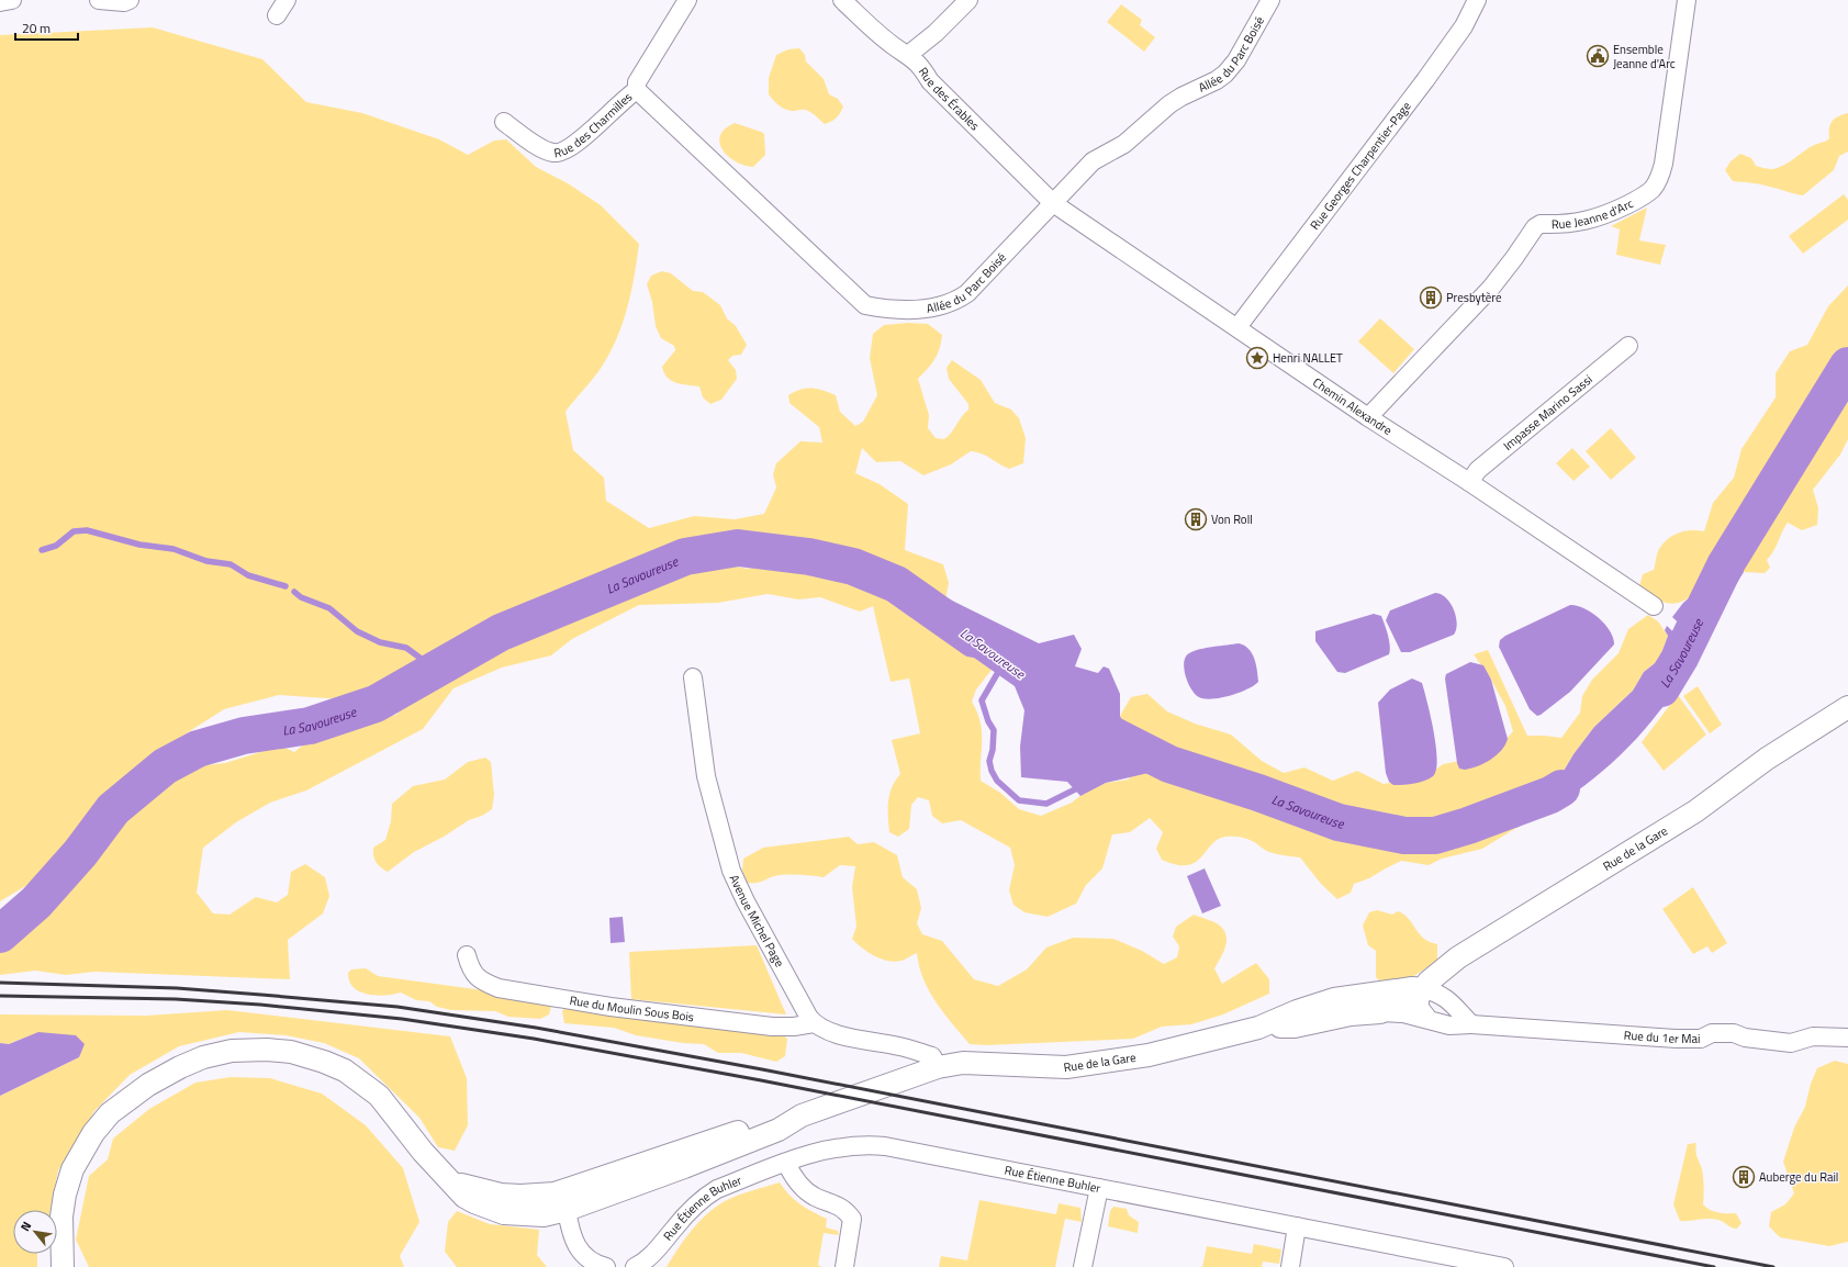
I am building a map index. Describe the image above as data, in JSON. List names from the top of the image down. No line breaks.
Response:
{"streets":{"street":["Allée du Parc Boisé","Rue des Érables","Rue des Charmilles","Rue Georges Charpentier-Page","Rue Jeanne d'Arc","Chemin Alexandre","Impasse Marino Sassi","Rue de la Gare","Avenue Michel Page","Rue du Moulin Sous Bois","Rue du 1er Mai","Rue Étienne Buhler"]},"crossings":[["Allée du Parc Boisé","Rue des Érables"],["Allée du Parc Boisé","Rue des Charmilles"],["Allée du Parc Boisé","Chemin Alexandre"],["Rue des Érables","Chemin Alexandre"],["Rue Georges Charpentier-Page","Chemin Alexandre"],["Rue Jeanne d'Arc","Chemin Alexandre"],["Chemin Alexandre","Impasse Marino Sassi"],["Rue de la Gare","Rue du 1er Mai"],["Avenue Michel Page","Rue du Moulin Sous Bois"]],"water":["La Savoureuse"],"places":{"public building":["Ensemble Jeanne d'Arc"],"building":["Presbytère","Von Roll","Auberge du Rail"],"place":["Henri NALLET"]},"scale_bar":"20 m","north":"top left"}
